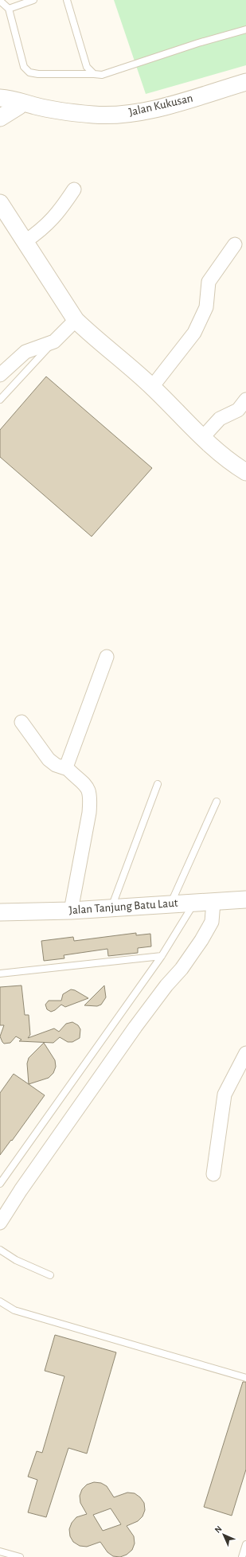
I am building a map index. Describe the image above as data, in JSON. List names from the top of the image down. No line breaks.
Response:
{"streets":{"street":["Jalan Kukusan","Jalan Tanjung Batu Laut"]},"north":"top left"}
